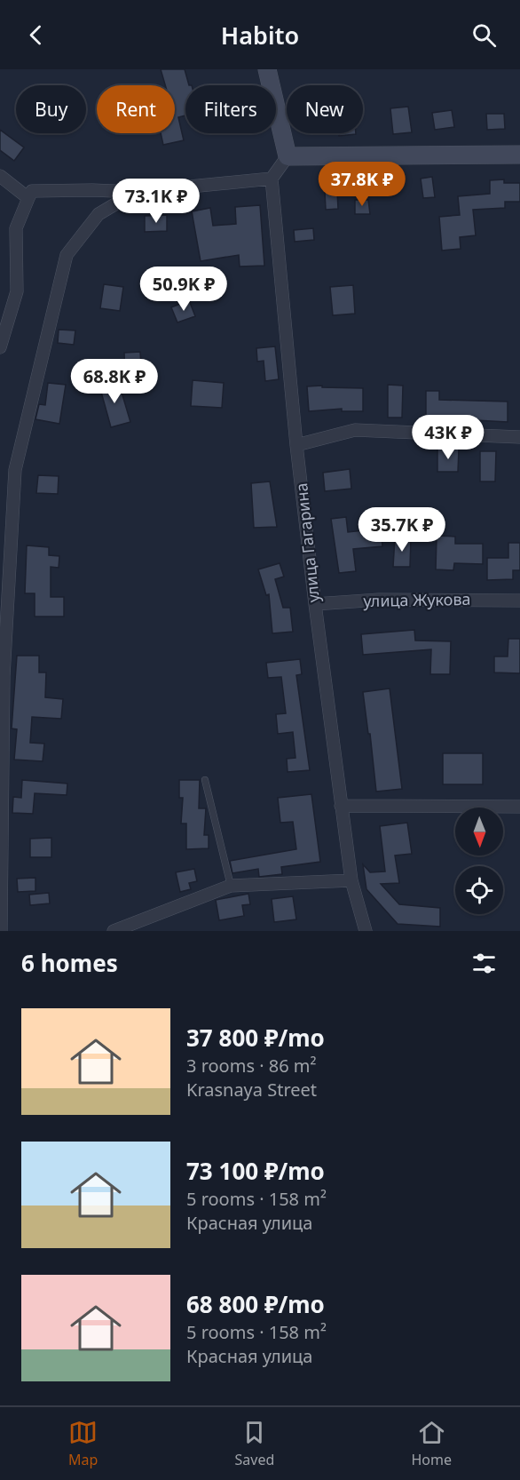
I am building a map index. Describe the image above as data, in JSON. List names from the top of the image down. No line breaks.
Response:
{"streets":{"street":["улица Гагарина","улица Жукова"]},"crossings":[["улица Гагарина","улица Жукова"]],"north":"bottom","page":{"header":"Habito","chip":["Buy","Rent","Filters","New"],"price":["37.8K ₽","73.1K ₽","50.9K ₽","68.8K ₽","43K ₽","35.7K ₽"],"heading":"6 homes","list":[{"name":"37 800 ₽/mo","note":"3 rooms · 86 m² · Krasnaya Street"},{"name":"73 100 ₽/mo","note":"5 rooms · 158 m² · Красная улица"},{"name":"68 800 ₽/mo","note":"5 rooms · 158 m² · Красная улица"}],"tabs":["Map","Saved","Home"]}}
